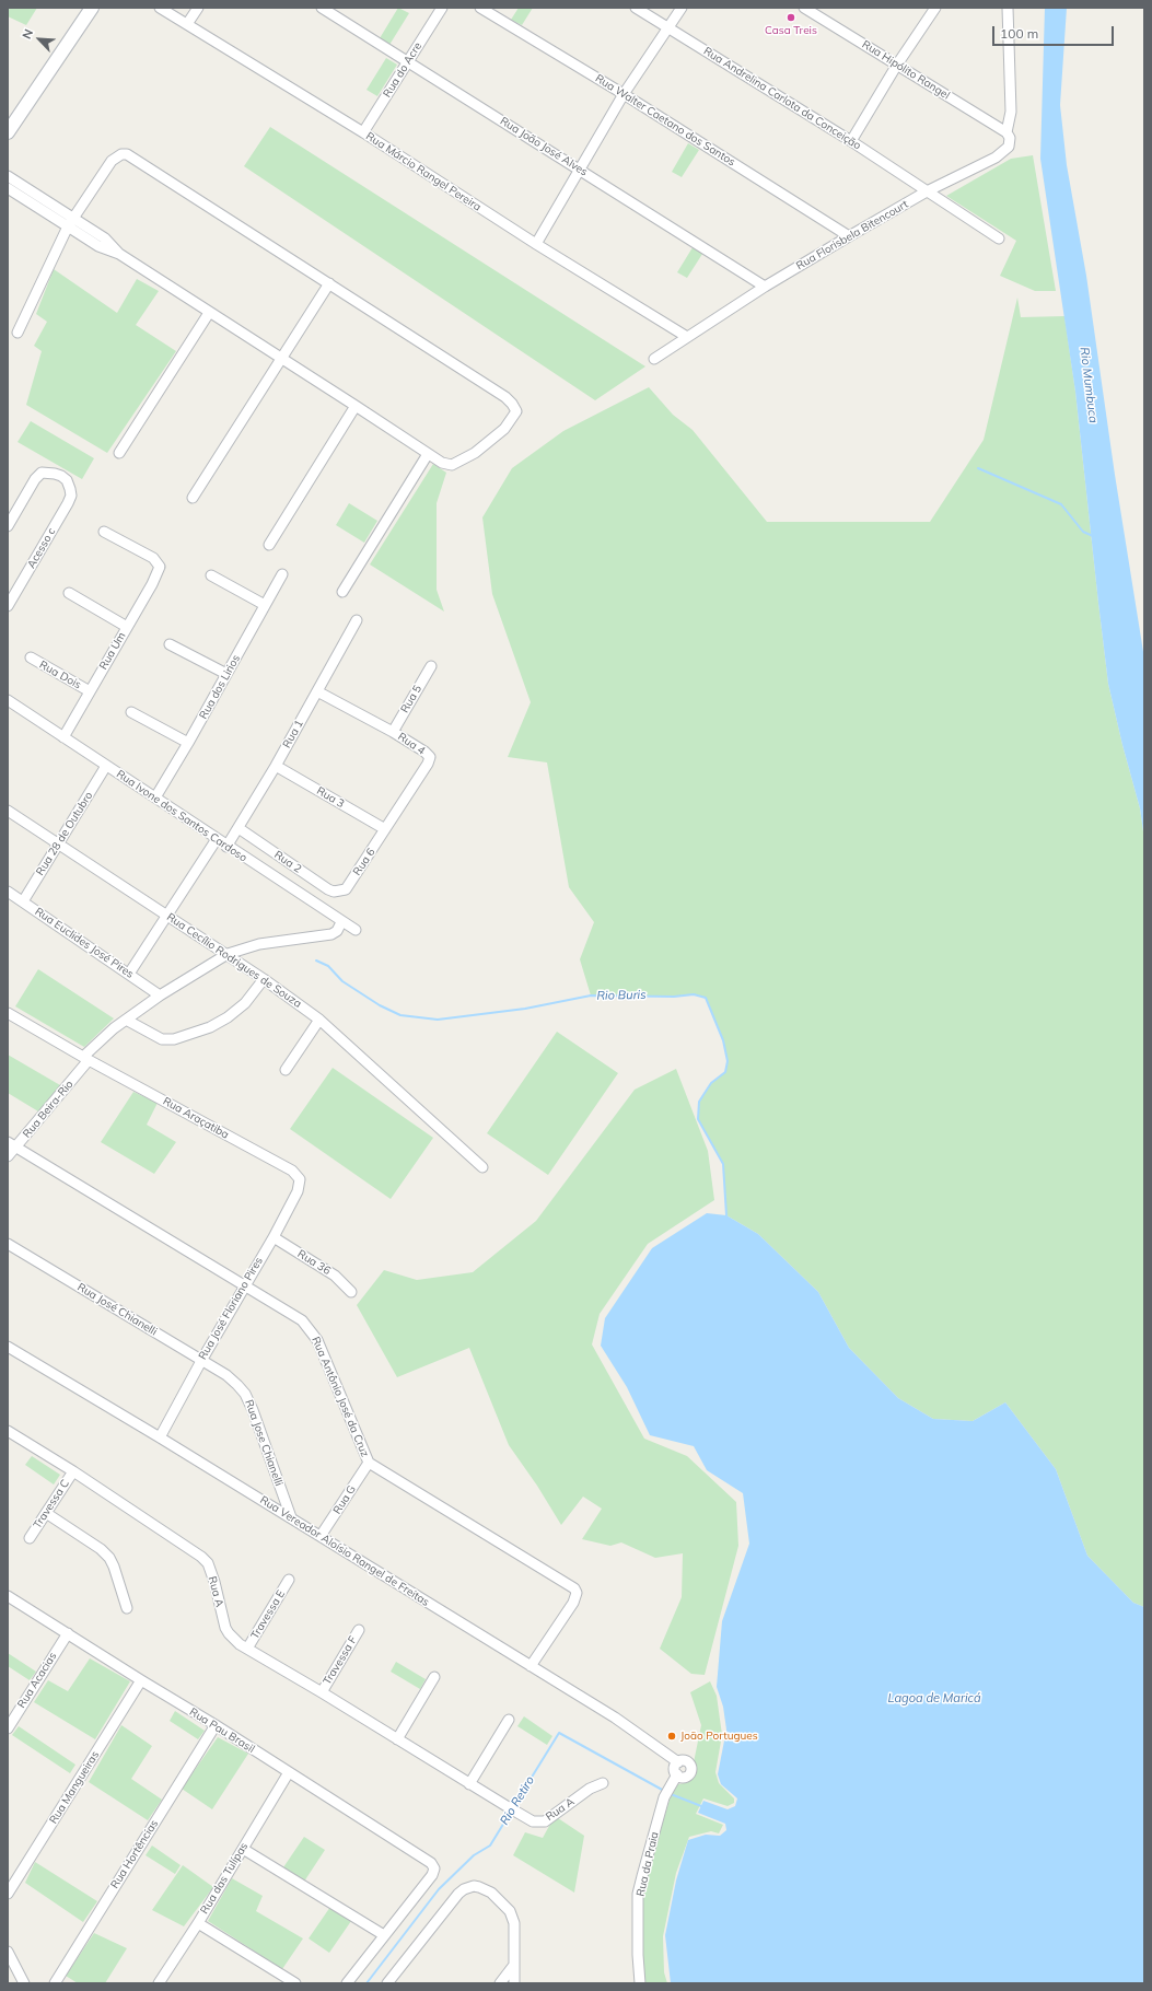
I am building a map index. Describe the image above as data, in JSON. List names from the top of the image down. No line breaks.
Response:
{"streets":{"street":["Rua do Acre","Rua Hipólito Rangel","Rua Andrelina Carlota da Conceição","Rua Walter Caetano dos Santos","Rua João José Alves","Rua Márcio Rangel Pereira","Rua Florisbela Bitencourt","Acesso c","Rua Um","Rua Dois","Rua dos Lirios","Rua 5","Rua 1","Rua 4","Rua 3","Rua Ivone dos Santos Cardoso","Rua 28 de Outubro","Rua 2","Rua 6","Rua Euclides José Pires","Rua Cecílio Rodrigues de Souza","Rua Beira-Rio","Rua Araçatiba","Rua 36","Rua José Floriano Pires","Rua José Chianelli","Rua Antônio José da Cruz","Rua Jose Chianelli","Rua G","Travessa C","Rua Vereador Aloísio Rangel de Freitas","Rua A","Travessa E","Travessa F","Rua Acacias","Rua Pau Brasil","Rua Mangueiras","Rua Hortências","Rua da Praia","Rua das Tulípas"]},"crossings":[["Rua do Acre","Rua João José Alves"],["Rua do Acre","Rua Márcio Rangel Pereira"],["Rua Hipólito Rangel","Rua Florisbela Bitencourt"],["Rua Andrelina Carlota da Conceição","Rua Florisbela Bitencourt"],["Rua Walter Caetano dos Santos","Rua Florisbela Bitencourt"],["Rua João José Alves","Rua Florisbela Bitencourt"],["Rua Márcio Rangel Pereira","Rua Florisbela Bitencourt"],["Rua Um","Rua Dois"],["Rua Um","Rua Ivone dos Santos Cardoso"],["Rua dos Lirios","Rua Ivone dos Santos Cardoso"],["Rua 5","Rua 4"],["Rua 1","Rua 4"],["Rua 1","Rua 3"],["Rua 1","Rua Ivone dos Santos Cardoso"],["Rua 1","Rua 2"],["Rua 4","Rua 3"],["Rua 4","Rua 6"],["Rua 3","Rua 6"],["Rua Ivone dos Santos Cardoso","Rua 28 de Outubro"],["Rua 28 de Outubro","Rua Euclides José Pires"],["Rua 28 de Outubro","Rua Cecílio Rodrigues de Souza"],["Rua 2","Rua 6"],["Rua Beira-Rio","Rua Araçatiba"],["Rua Beira-Rio","Rua Antônio José da Cruz"],["Rua Araçatiba","Rua José Floriano Pires"],["Rua 36","Rua José Floriano Pires"],["Rua José Floriano Pires","Rua José Chianelli"],["Rua José Floriano Pires","Rua Antônio José da Cruz"],["Rua José Floriano Pires","Rua Vereador Aloísio Rangel de Freitas"],["Rua José Chianelli","Rua Jose Chianelli"],["Rua Antônio José da Cruz","Rua G"],["Rua Antônio José da Cruz","Rua Vereador Aloísio Rangel de Freitas"],["Rua Jose Chianelli","Rua Vereador Aloísio Rangel de Freitas"],["Rua G","Rua Vereador Aloísio Rangel de Freitas"],["Travessa C","Rua A"],["Rua Vereador Aloísio Rangel de Freitas","Rua da Praia"],["Rua A","Travessa E"],["Rua A","Travessa F"],["Rua Acacias","Rua Pau Brasil"],["Rua Pau Brasil","Rua Mangueiras"],["Rua Pau Brasil","Rua Hortências"],["Rua Pau Brasil","Rua das Tulípas"]],"water":["Rio Mumbuca","Rio Buris","Lagoa de Maricá","Rio Retiro"],"places":["Casa Treis","João Portugues"],"scale_bar":"100 m","north":"top left"}
